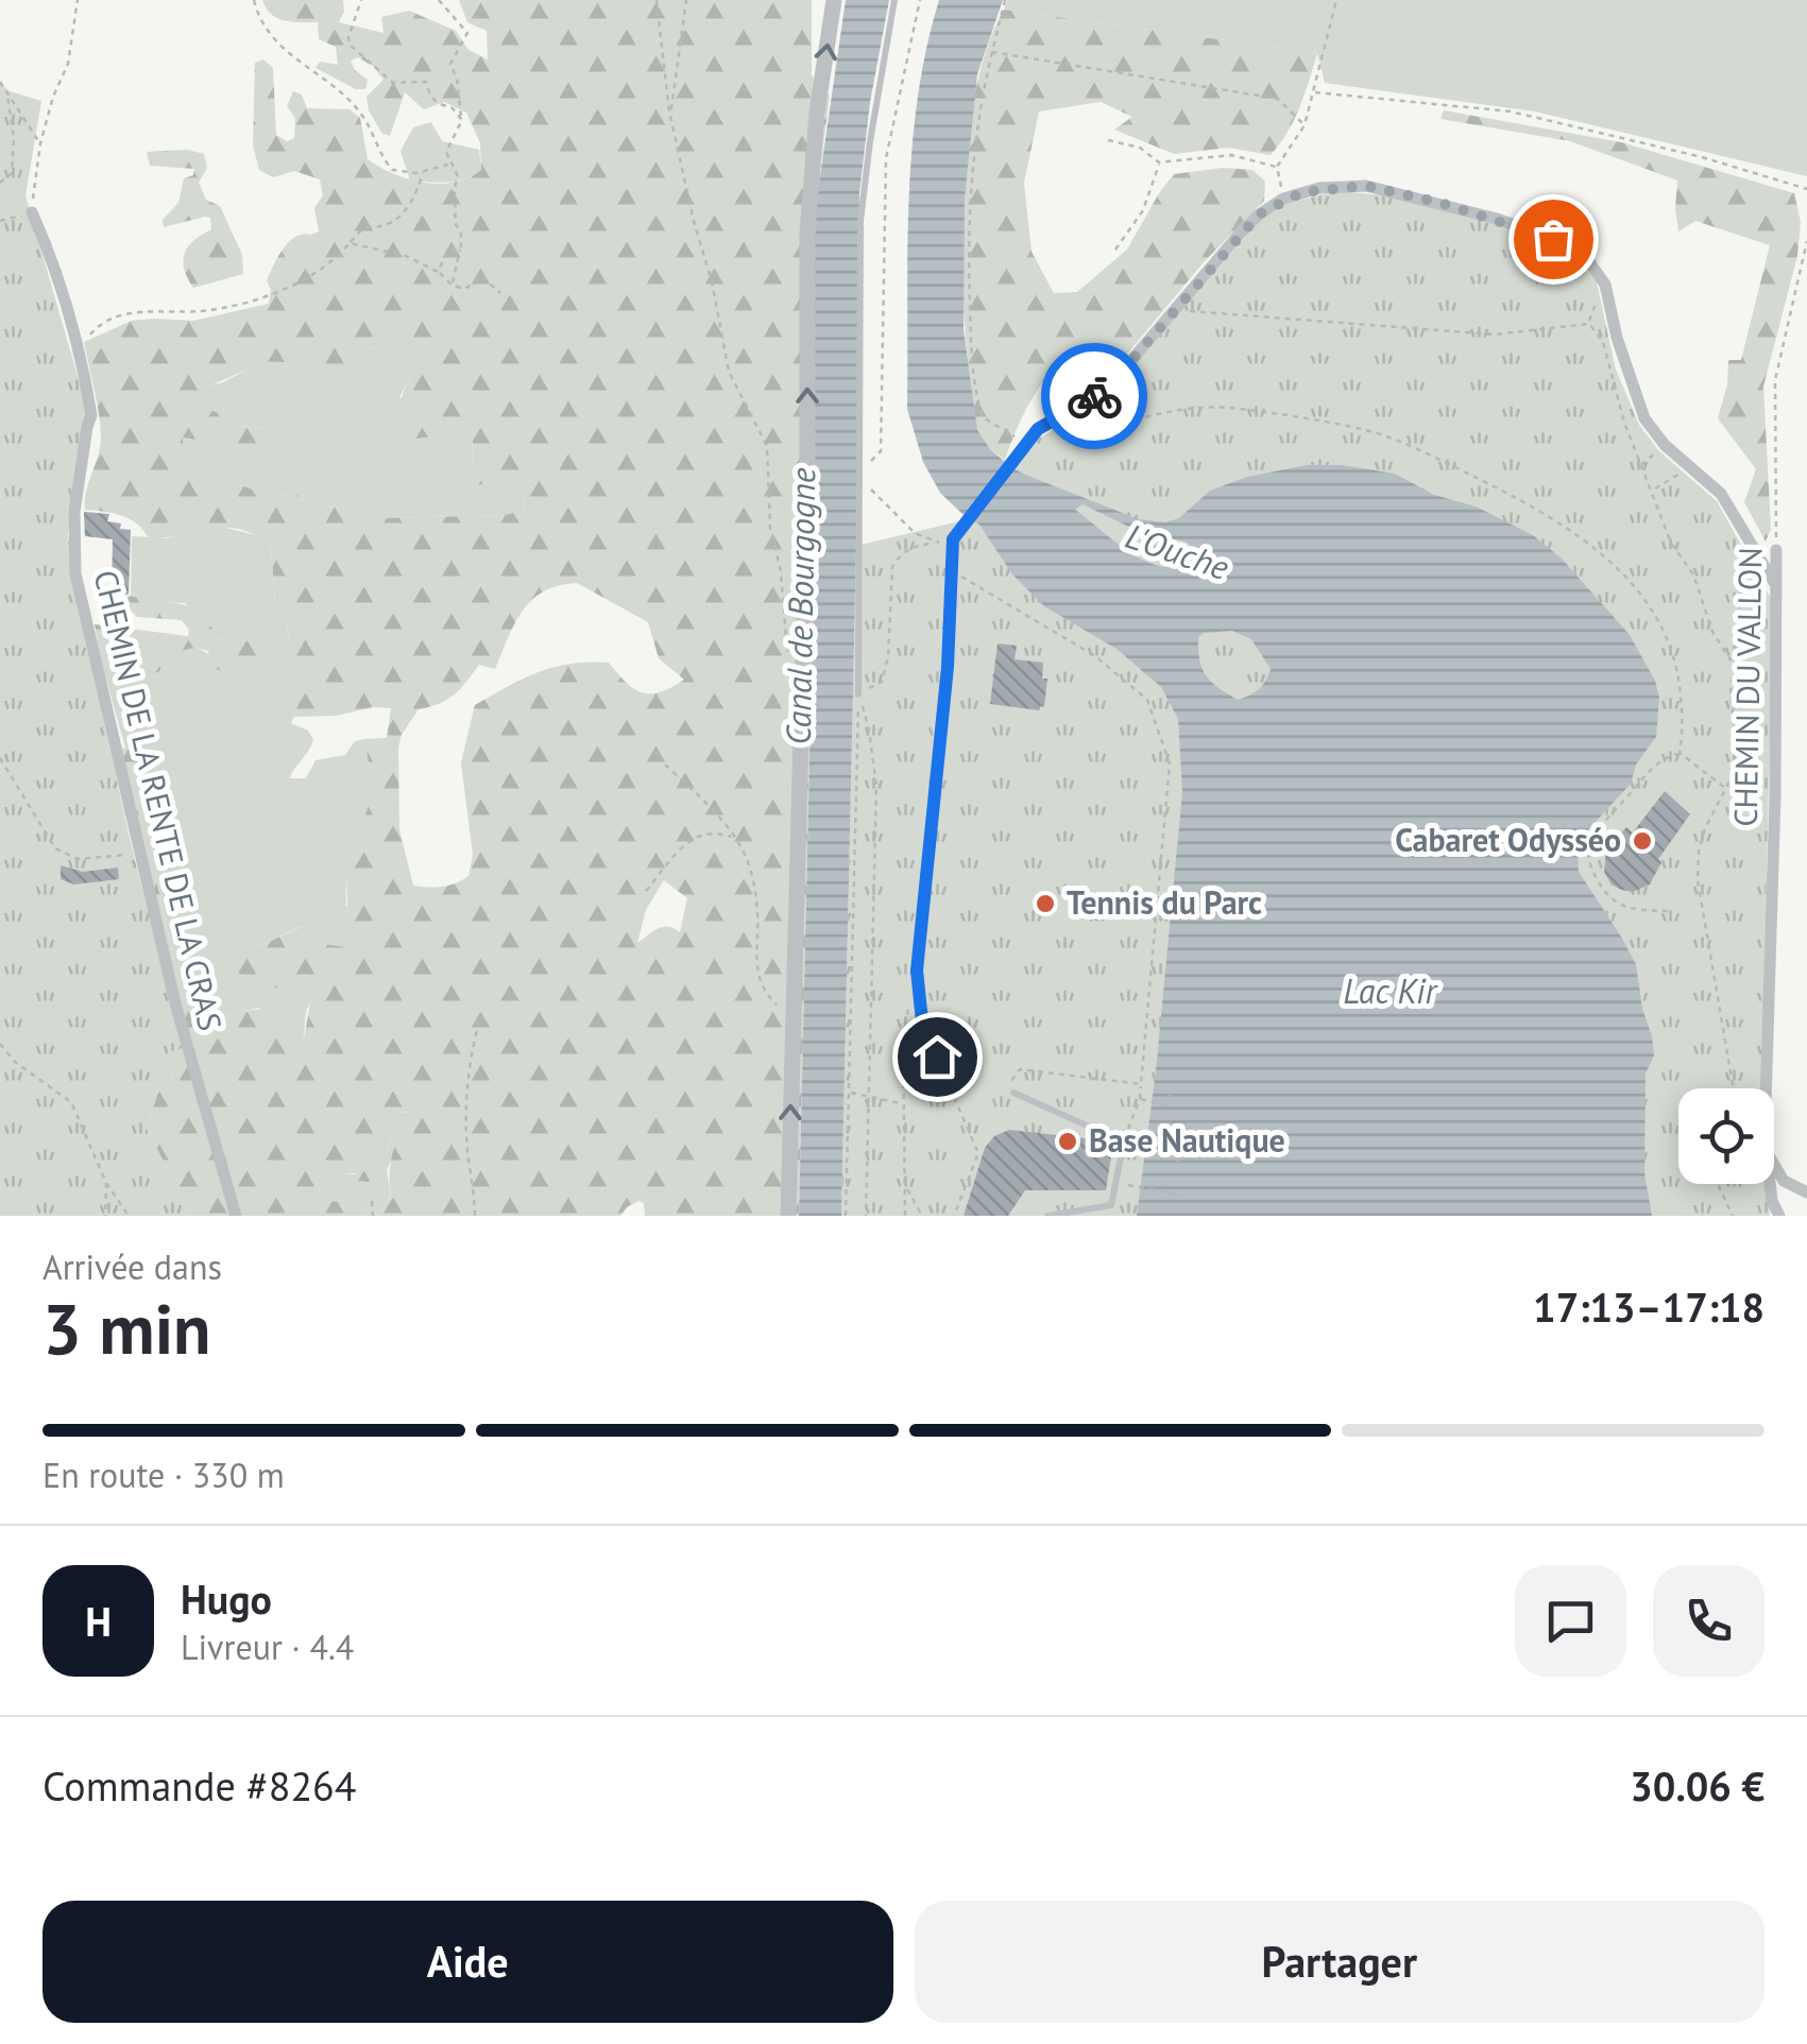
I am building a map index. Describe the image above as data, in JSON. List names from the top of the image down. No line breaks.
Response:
{"streets":{"street":["CHEMIN DU VALLON","CHEMIN DE LA RENTE DE LA CRAS"]},"water":["L'Ouche","Canal de Bourgogne","Lac Kir"],"places":["Cabaret Odysséo","Tennis du Parc","Base Nautique"],"page":{"heading":["3 min","Arrivée dans","17:13–17:18"],"panel":["Hugo","Livreur · 4.4","Commande #8264","30.06 €"],"bar":"En route · 330 m","round":"H","buttons":["Aide","Partager"]}}
